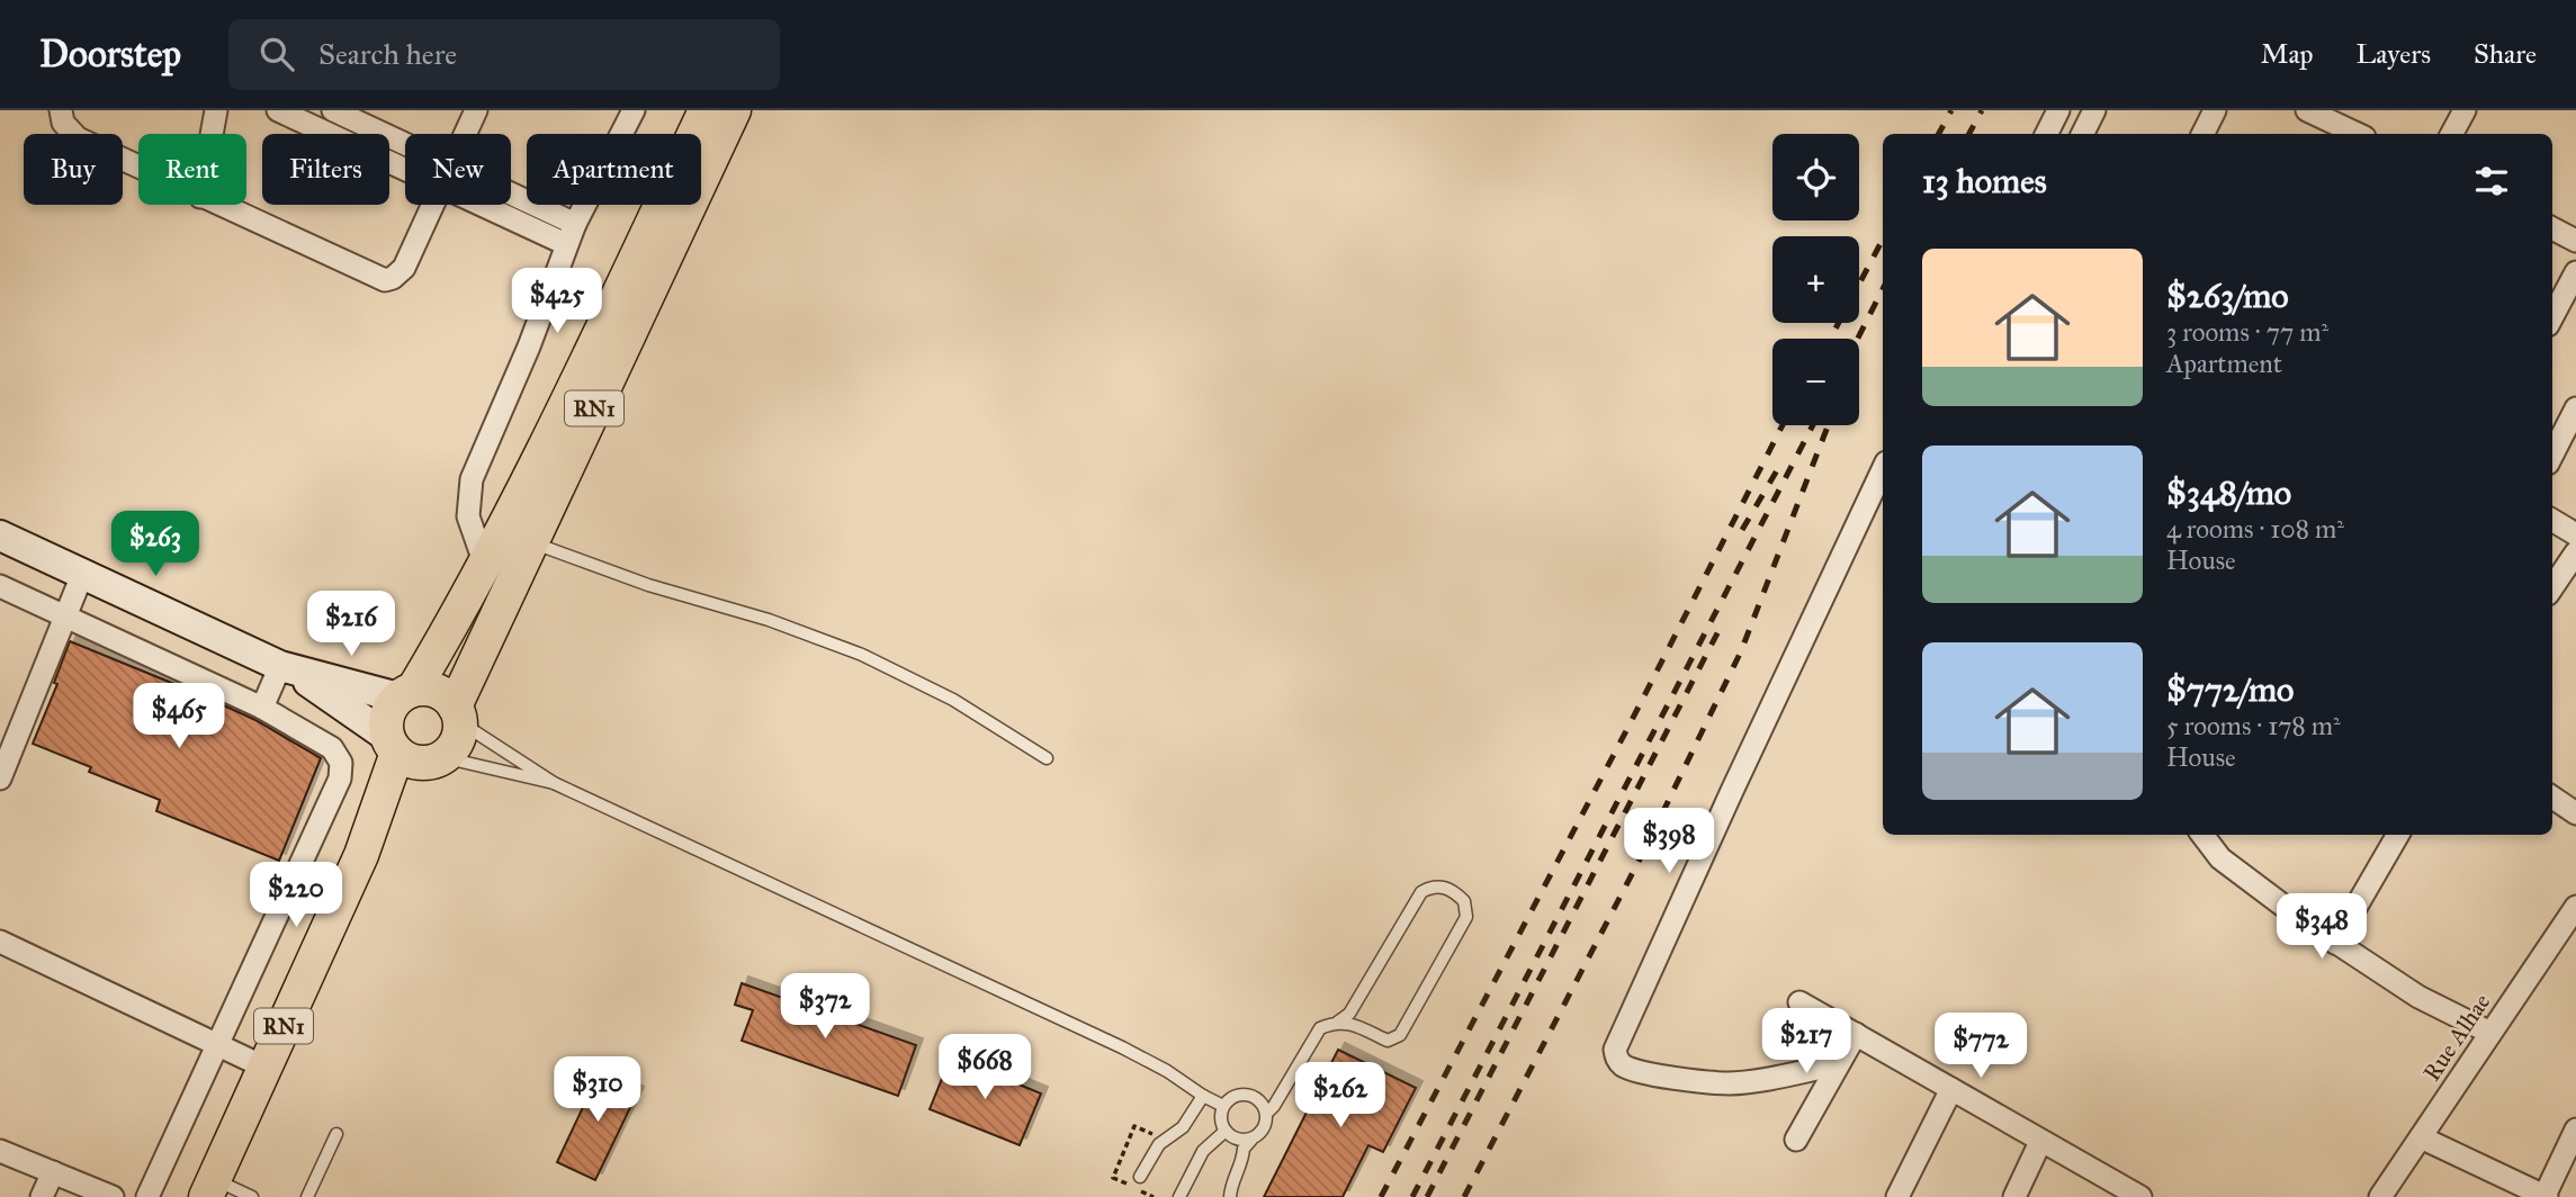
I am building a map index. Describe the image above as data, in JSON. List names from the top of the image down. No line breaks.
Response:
{"streets":{"main road":["RN1"],"street":["Rue Alhae"]},"page":{"header":"Doorstep","search":"Search here","nav":["Map","Layers","Share"],"map_buttons":["+","−"],"chip":["Buy","Rent","Filters","New","Apartment"],"heading":"13 homes","list":[{"name":"$263/mo","note":"3 rooms · 77 m² · Apartment"},{"name":"$348/mo","note":"4 rooms · 108 m² · House"},{"name":"$772/mo","note":"5 rooms · 178 m² · House"}],"price":["$425","$263","$216","$465","$398","$220","$348","$372","$217","$772","$668","$310","$262"]}}
